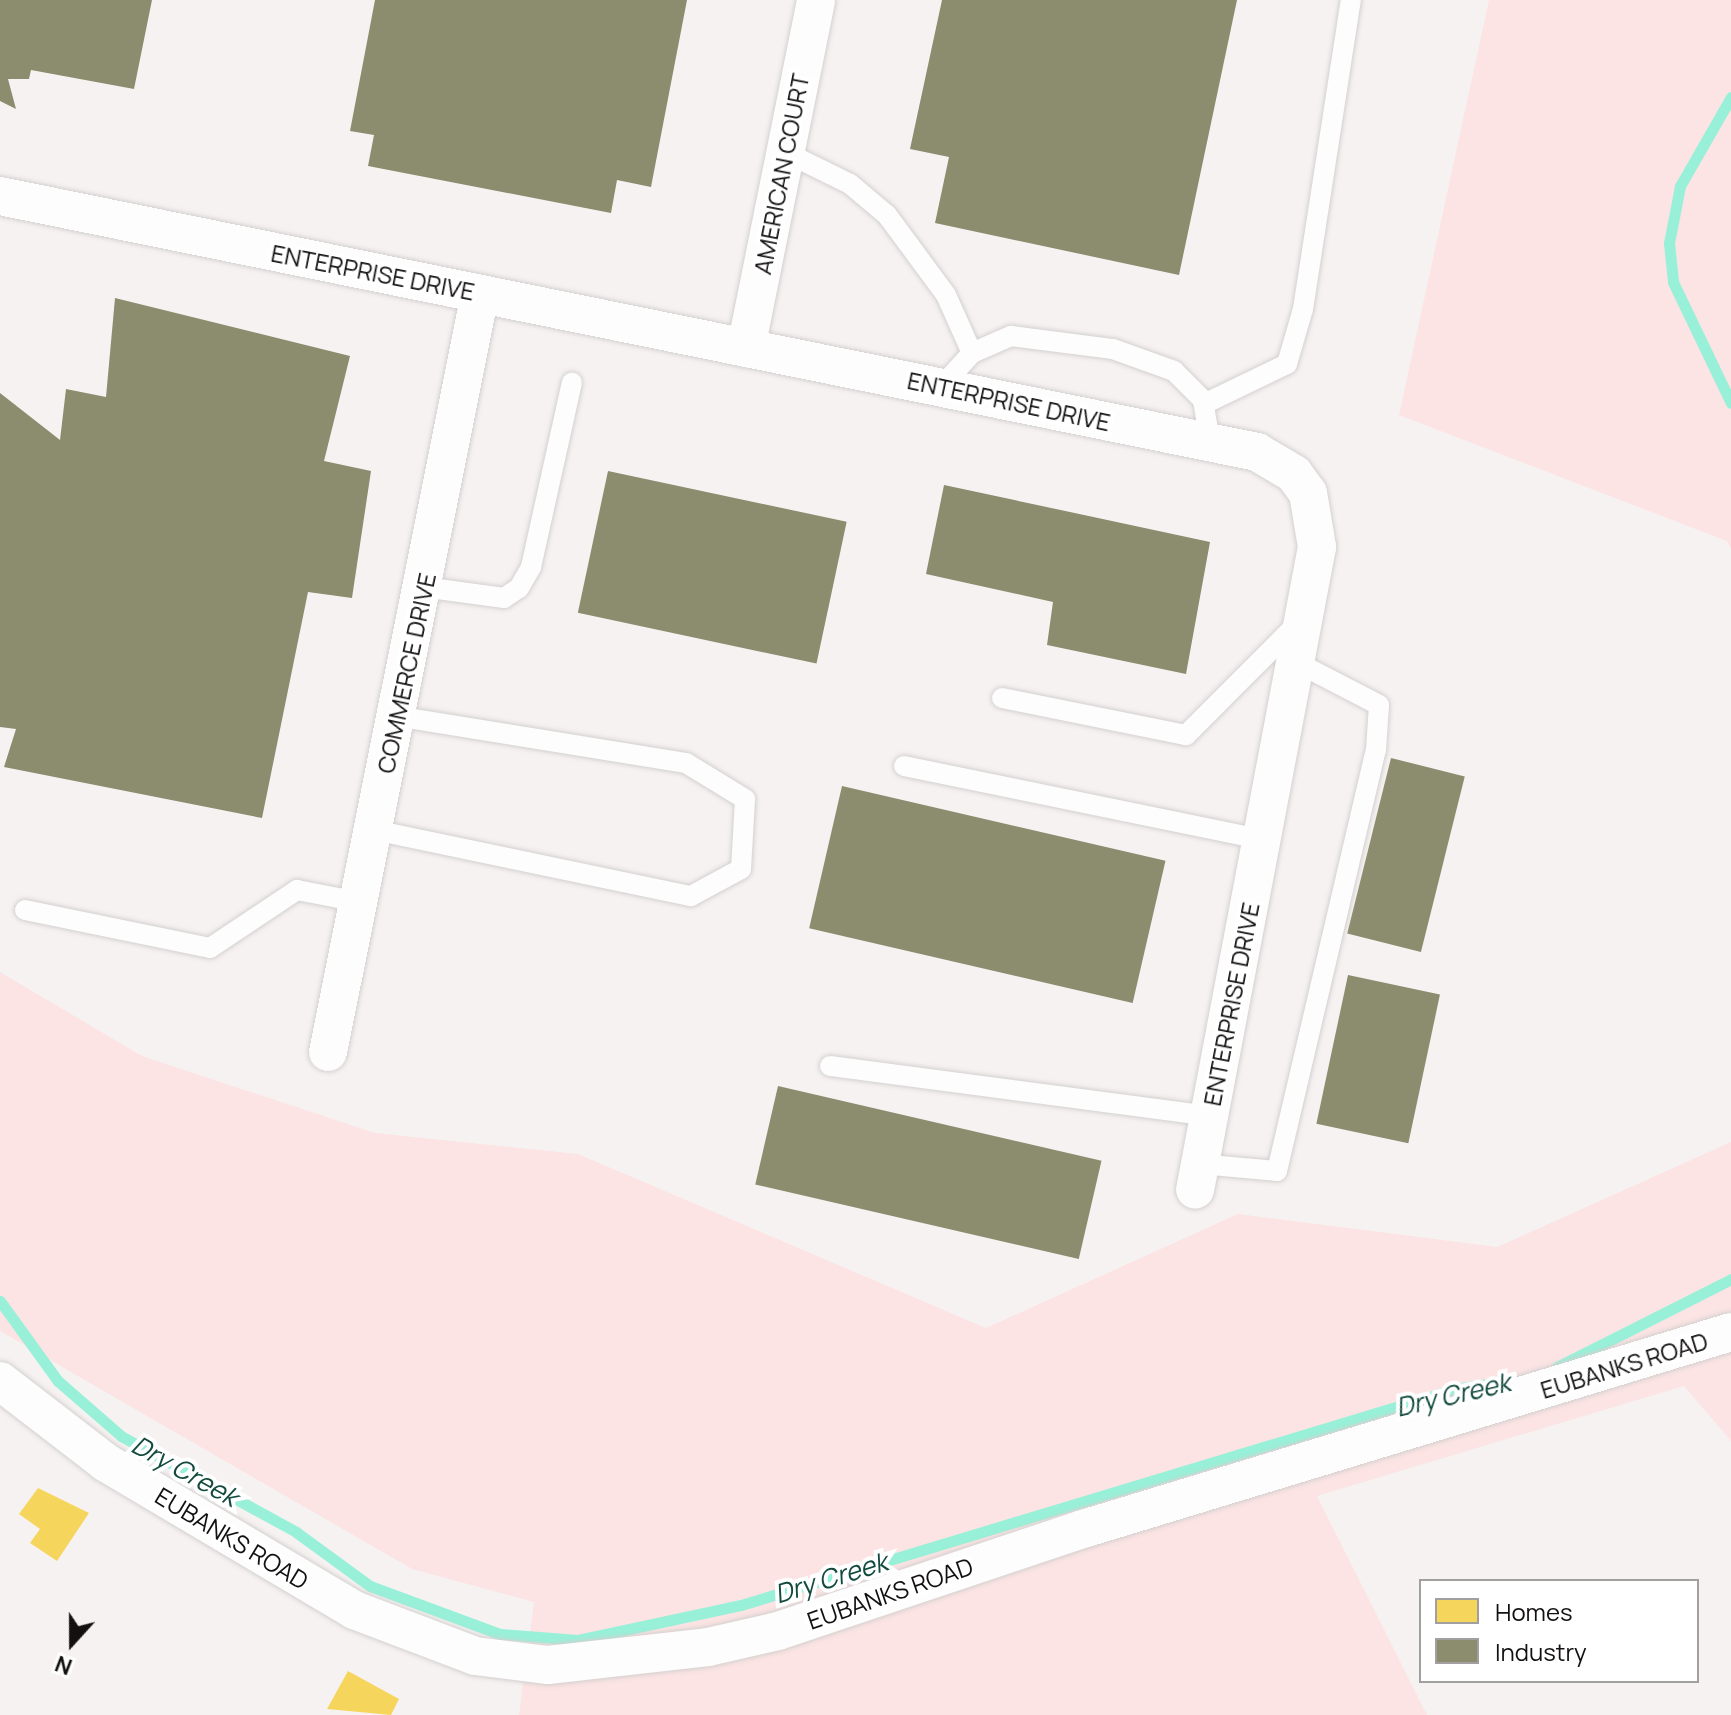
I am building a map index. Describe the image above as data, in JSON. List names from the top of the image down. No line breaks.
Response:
{"streets":{"street":["AMERICAN COURT","ENTERPRISE DRIVE","COMMERCE DRIVE","EUBANKS ROAD"]},"crossings":[["AMERICAN COURT","ENTERPRISE DRIVE"],["ENTERPRISE DRIVE","COMMERCE DRIVE"]],"water":["Dry Creek"],"legend":["Homes","Industry"],"north":"bottom"}
